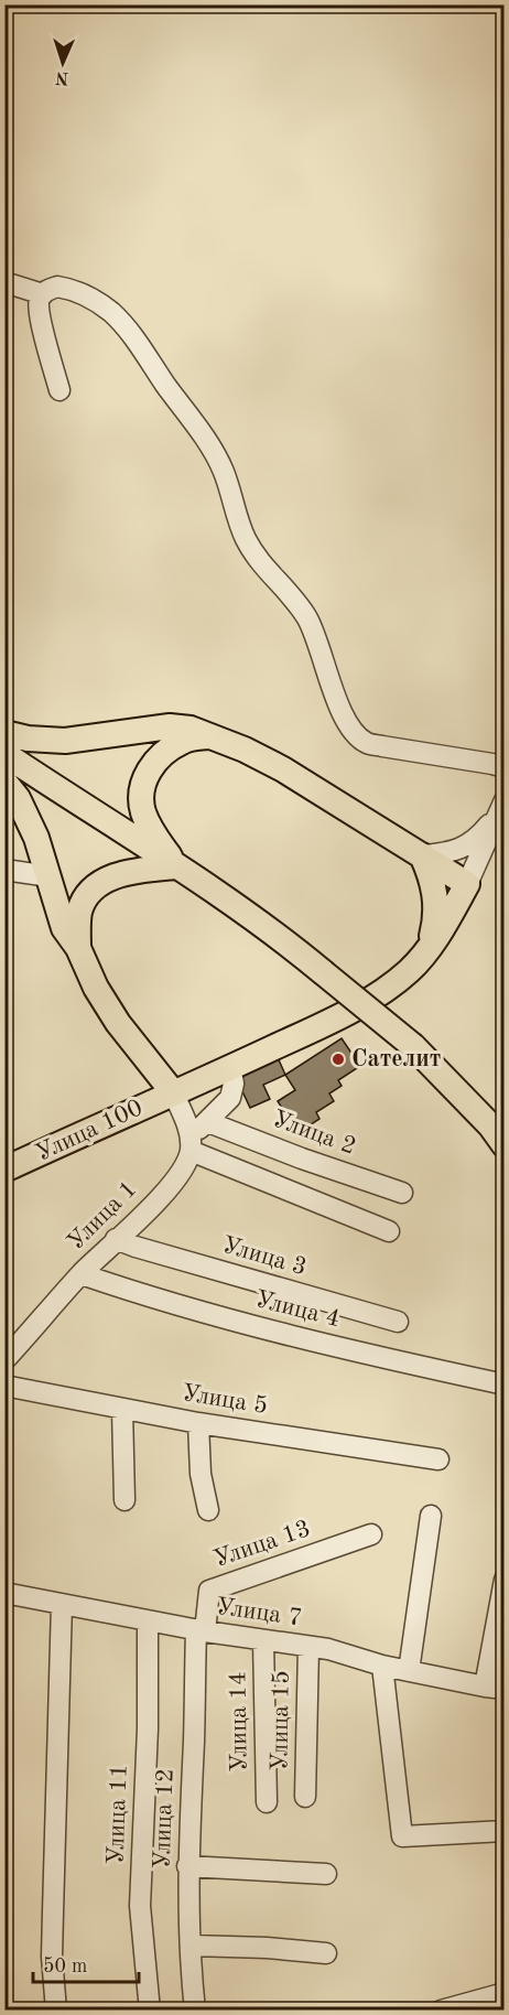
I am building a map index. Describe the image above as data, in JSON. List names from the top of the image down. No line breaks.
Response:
{"streets":{"main road":["Улица 100"],"street":["Улица 2","Улица 1","Улица 3","Улица 4","Улица 5","Улица 13","Улица 7","Улица 15","Улица 14","Улица 11","Улица 12"]},"crossings":[["Улица 1","Улица 3"],["Улица 1","Улица 4"],["Улица 13","Улица 7"],["Улица 13","Улица 12"],["Улица 7","Улица 15"],["Улица 7","Улица 14"],["Улица 7","Улица 11"],["Улица 7","Улица 12"]],"places":["Сателит"],"scale_bar":"50 m","north":"bottom"}
